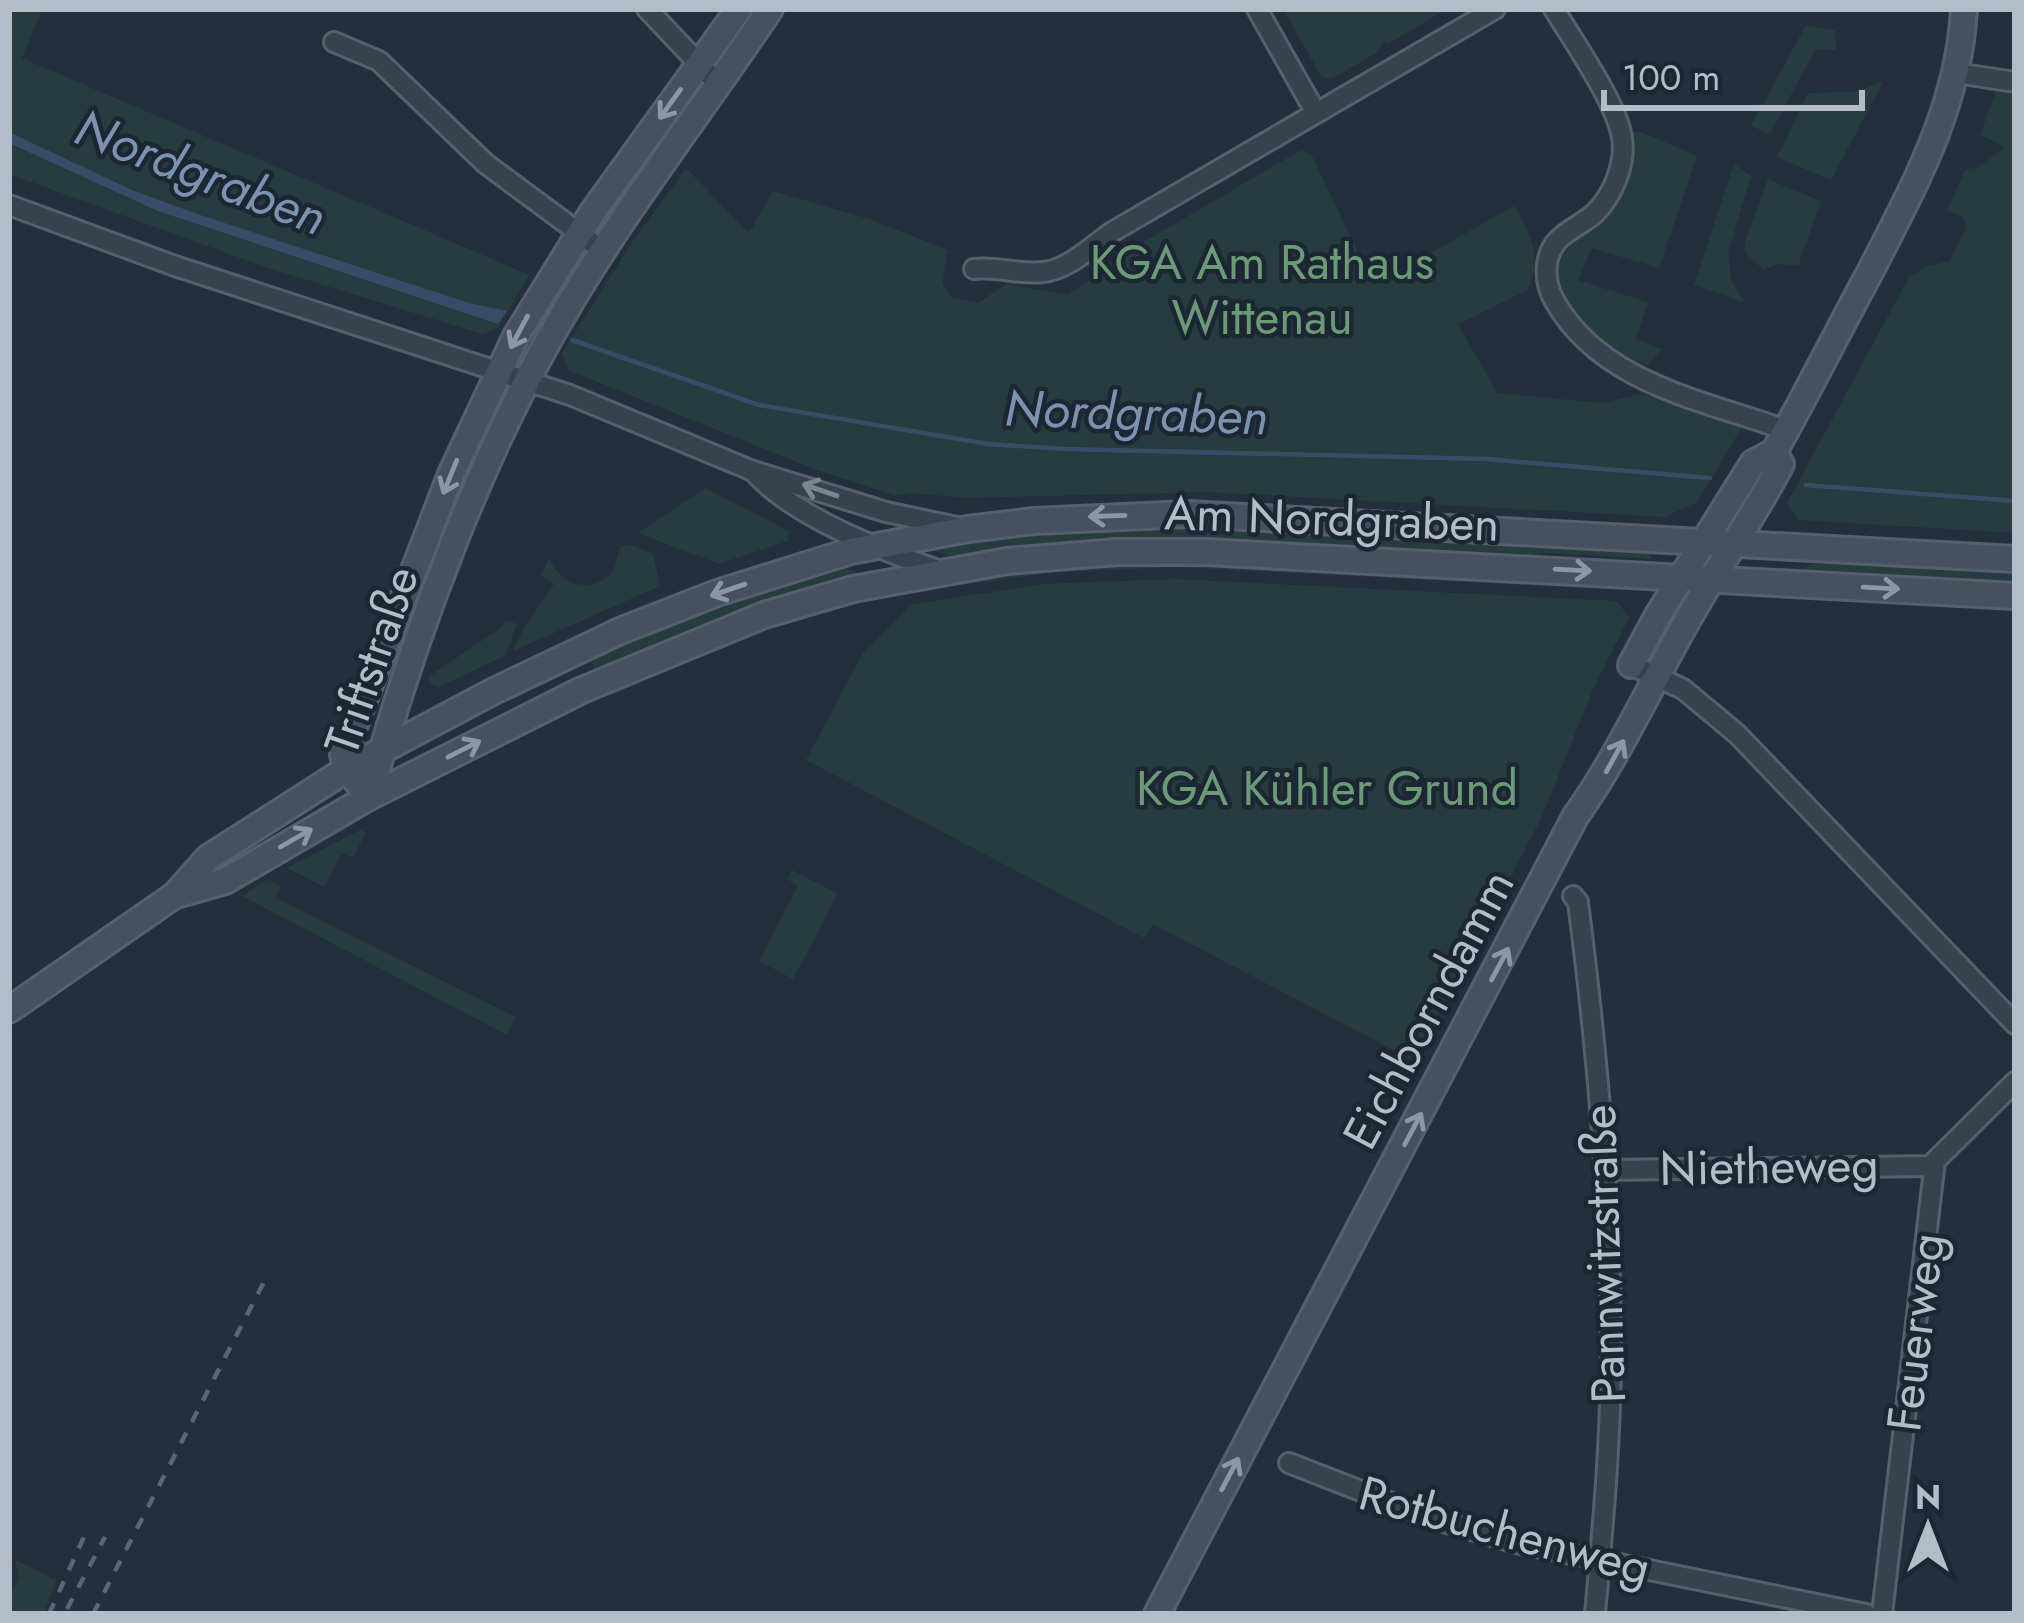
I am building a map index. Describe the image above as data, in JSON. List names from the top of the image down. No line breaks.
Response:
{"streets":{"main road":["Am Nordgraben","Triftstraße","Eichborndamm"],"street":["Nietheweg","Pannwitzstraße","Feuerweg","Rotbuchenweg"]},"crossings":[["Am Nordgraben","Triftstraße"],["Am Nordgraben","Eichborndamm"],["Nietheweg","Pannwitzstraße"],["Nietheweg","Feuerweg"],["Pannwitzstraße","Rotbuchenweg"]],"one_way":["Eichborndamm"],"water":["Nordgraben"],"parks":["KGA Am Rathaus Wittenau","KGA Kühler Grund"],"scale_bar":"100 m","north":"top"}
